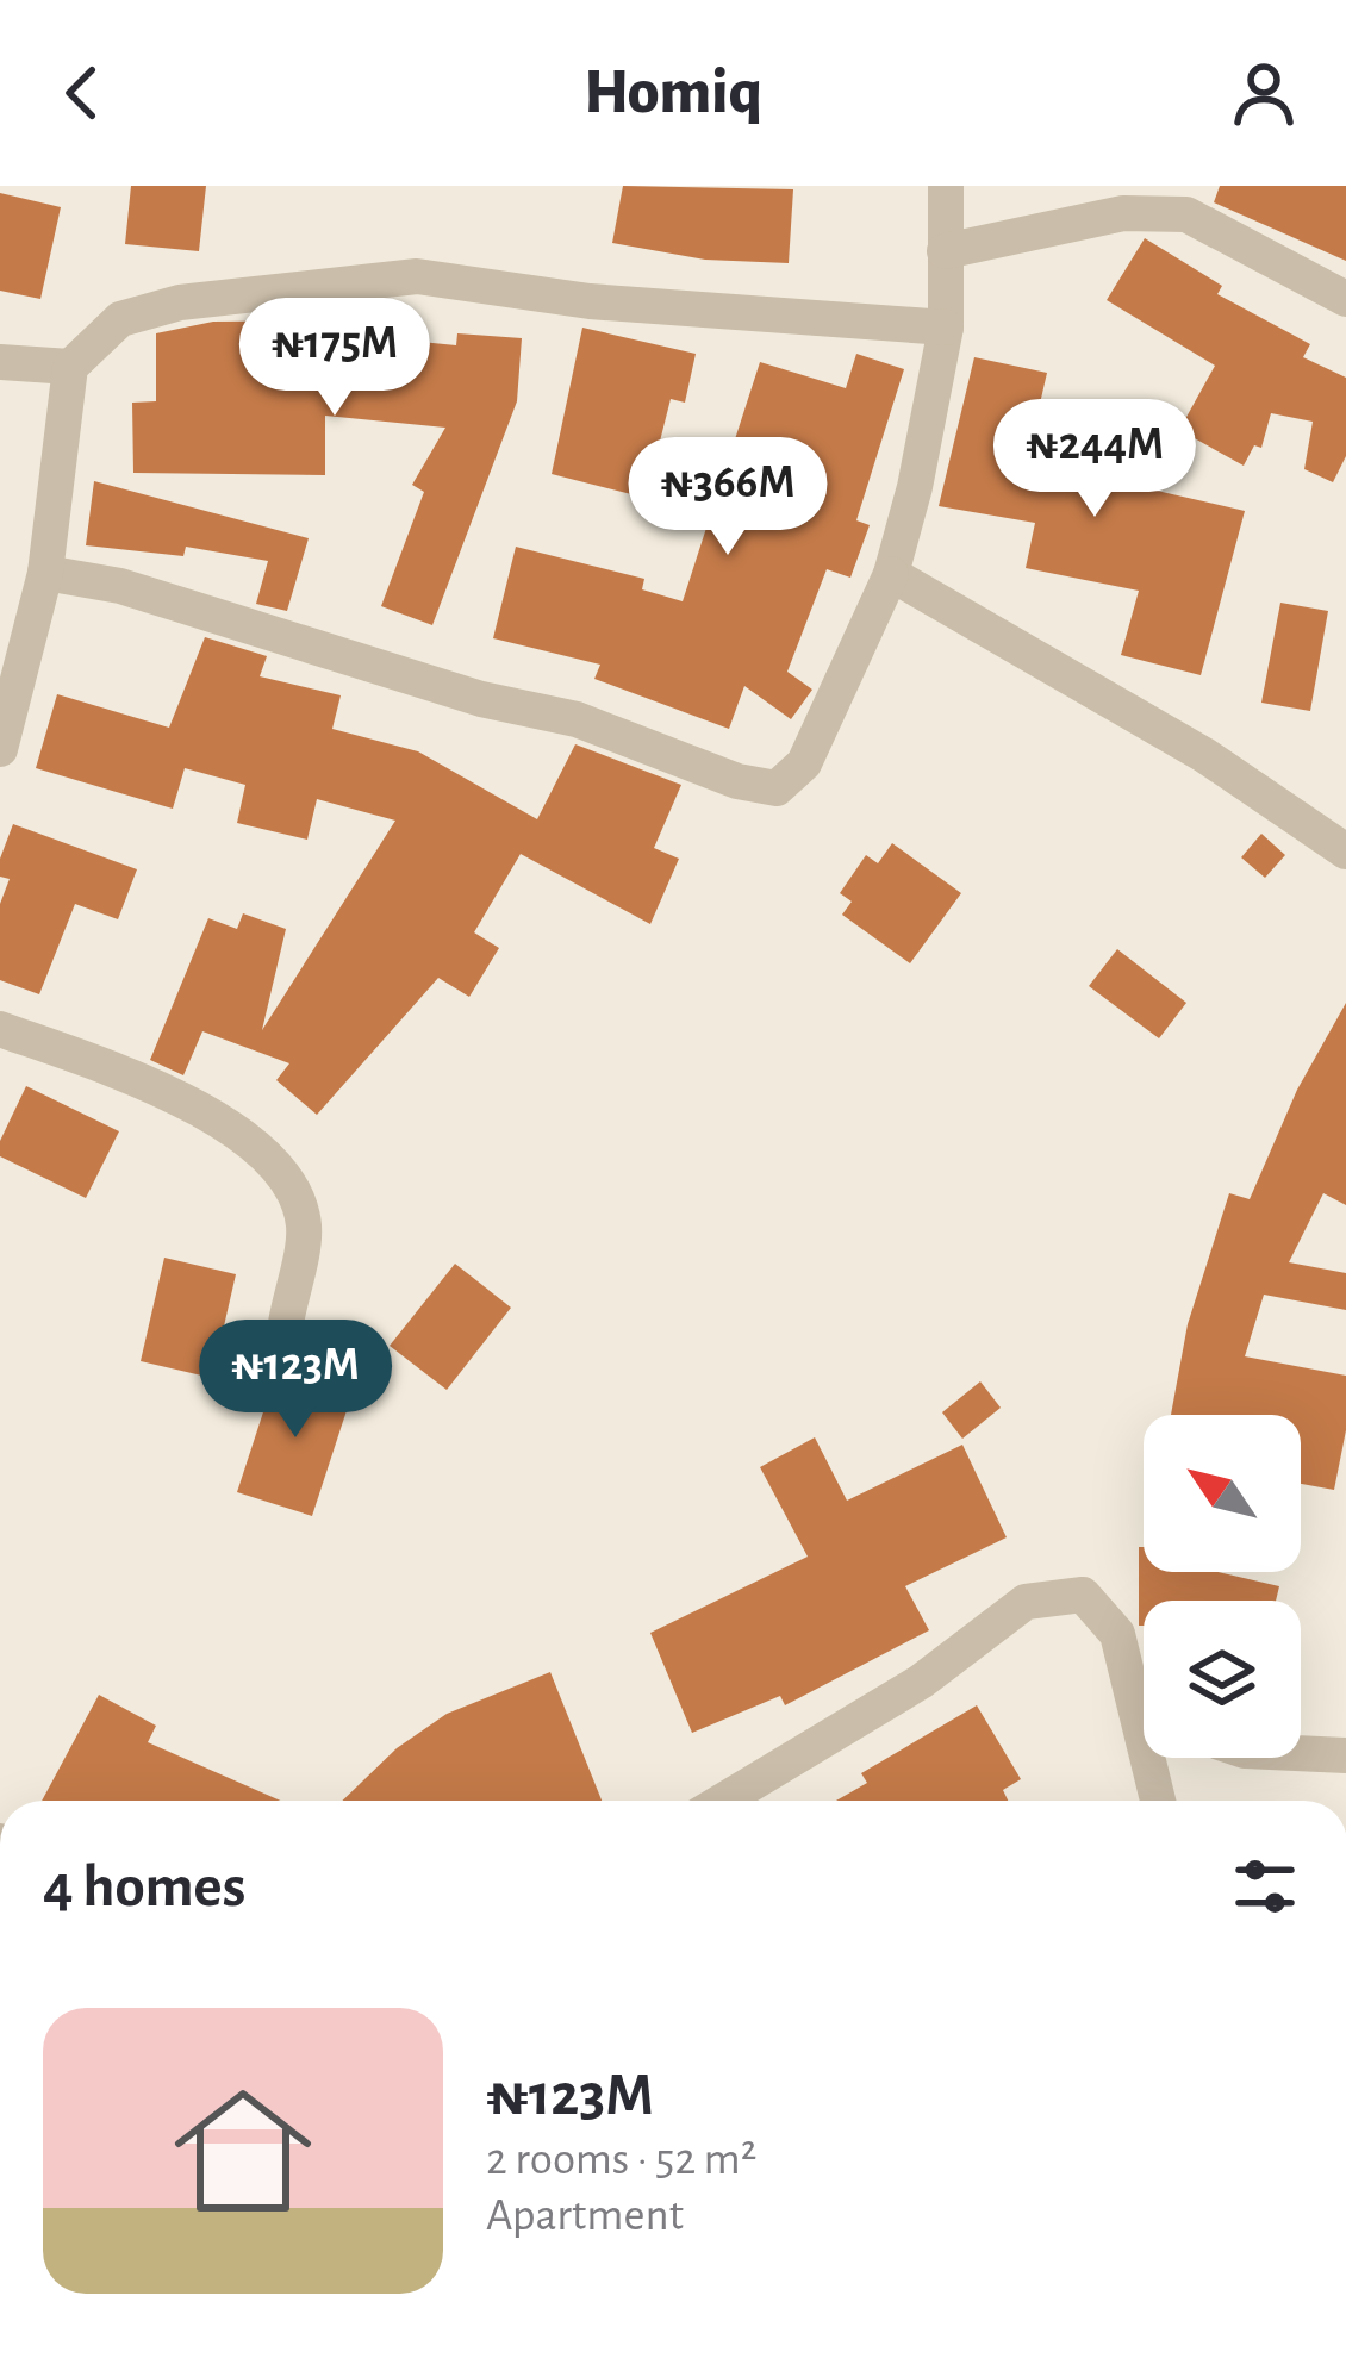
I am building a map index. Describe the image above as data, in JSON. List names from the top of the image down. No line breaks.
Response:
{"north":"top left","page":{"header":"Homiq","price":["₦175M","₦244M","₦366M","₦123M"],"heading":"4 homes","list":[{"name":"₦123M","note":"2 rooms · 52 m² · Apartment"}]}}
